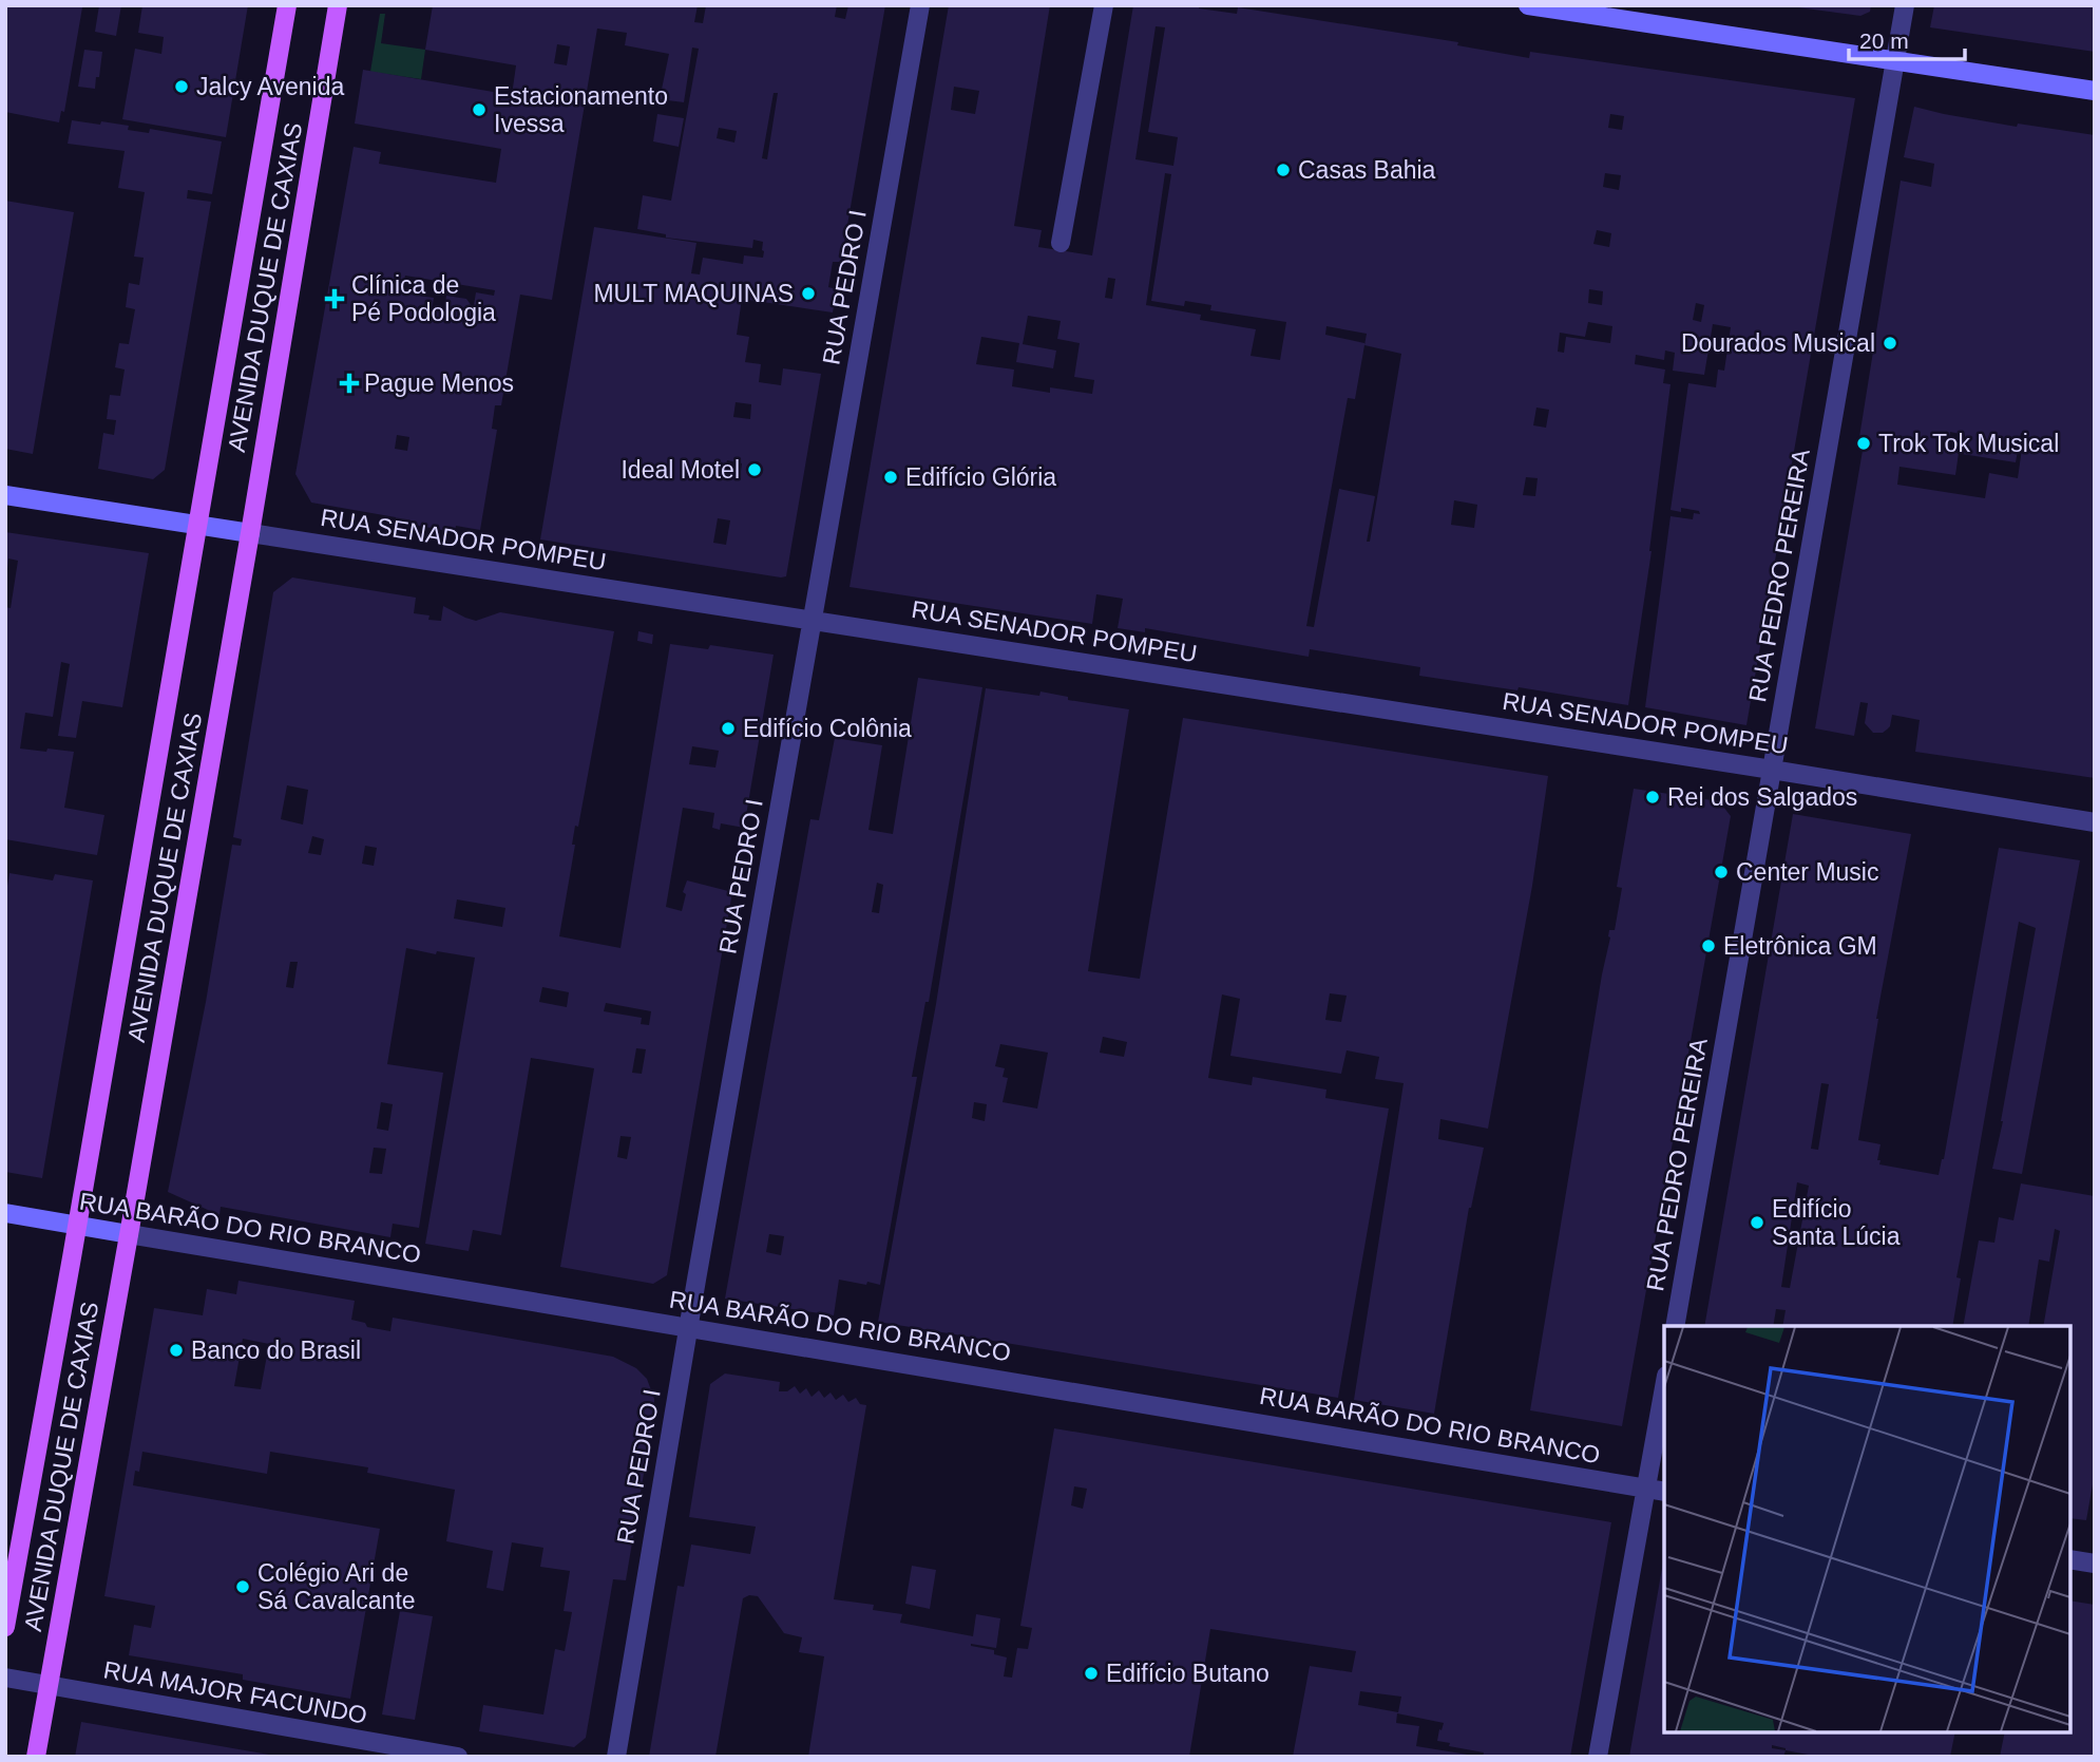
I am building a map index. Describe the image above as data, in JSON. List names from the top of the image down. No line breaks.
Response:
{"streets":{"main road":["AVENIDA DUQUE DE CAXIAS","RUA SENADOR POMPEU","RUA BARÃO DO RIO BRANCO"],"street":["RUA PEDRO I","RUA PEDRO PEREIRA","RUA MAJOR FACUNDO"]},"crossings":[["AVENIDA DUQUE DE CAXIAS","RUA SENADOR POMPEU"],["AVENIDA DUQUE DE CAXIAS","RUA BARÃO DO RIO BRANCO"],["AVENIDA DUQUE DE CAXIAS","RUA MAJOR FACUNDO"],["RUA PEDRO I","RUA SENADOR POMPEU"],["RUA PEDRO I","RUA BARÃO DO RIO BRANCO"],["RUA SENADOR POMPEU","RUA PEDRO PEREIRA"]],"places":{"other":["Jalcy Avenida","Estacionamento Ivessa","Casas Bahia","MULT MAQUINAS","Dourados Musical","Trok Tok Musical","Ideal Motel","Edifício Glória","Edifício Colônia","Rei dos Salgados","Center Music","Eletrônica GM","Edifício Santa Lúcia","Banco do Brasil","Colégio Ari de Sá Cavalcante","Edifício Butano"],"health":["Clínica de Pé Podologia","Pague Menos"]},"scale_bar":"20 m"}
